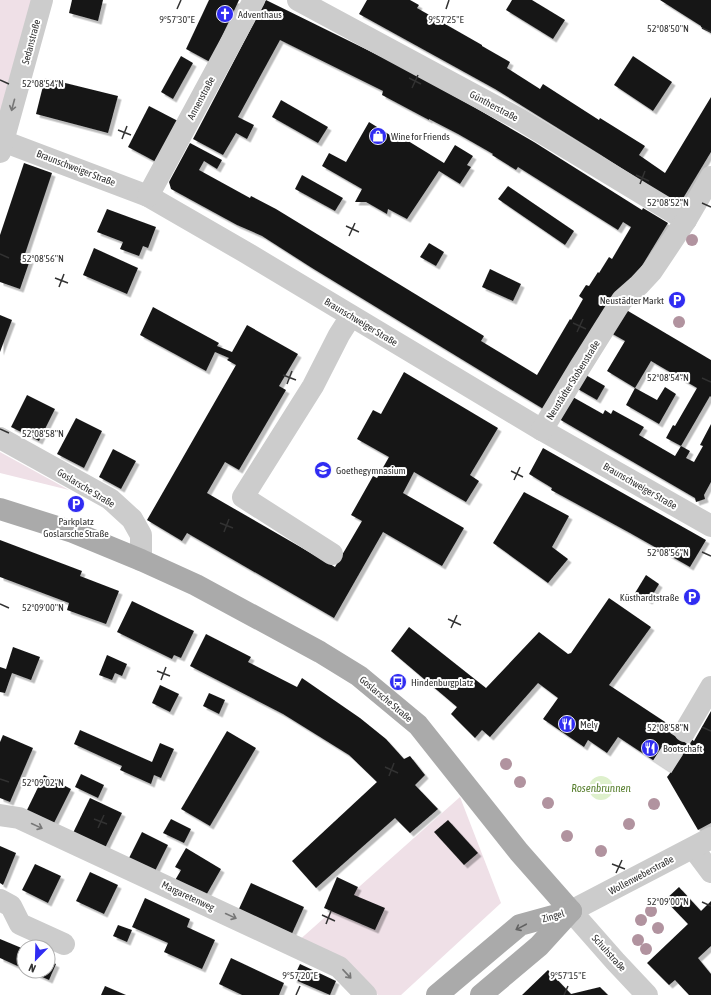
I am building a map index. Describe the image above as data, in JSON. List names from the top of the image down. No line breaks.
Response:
{"streets":{"main road":["Goslarsche Straße","Zingel"],"street":["Sedanstraße","Annenstraße","Güntherstraße","Braunschweiger Straße","Neustädter Stobenstraße","Wollenweberstraße","Margaretenweg","Schuhstraße"]},"crossings":[["Sedanstraße","Braunschweiger Straße"],["Annenstraße","Braunschweiger Straße"],["Güntherstraße","Neustädter Stobenstraße"],["Braunschweiger Straße","Neustädter Stobenstraße"],["Goslarsche Straße","Wollenweberstraße"],["Goslarsche Straße","Zingel"],["Goslarsche Straße","Schuhstraße"],["Wollenweberstraße","Zingel"],["Wollenweberstraße","Schuhstraße"],["Zingel","Schuhstraße"]],"one_way":["Sedanstraße","Margaretenweg"],"water":["Rosenbrunnen"],"places":{"church":["Adventhaus"],"shop":["Wine for Friends"],"parking":["Neustädter Markt","Parkplatz Goslarsche Straße","Küsthardtstraße"],"school or university":["Goethegymnasium"],"bus stop":["Hindenburgplatz"],"restaurant":["Mely","Bootschaft"]},"north":"bottom left","coordinates":["9°57'30\"E","9°57'25\"E","52°08'50\"N","52°08'54\"N","52°08'52\"N","52°08'56\"N","52°08'58\"N","52°09'00\"N","52°09'02\"N","9°57'20\"E","9°57'15\"E"]}
